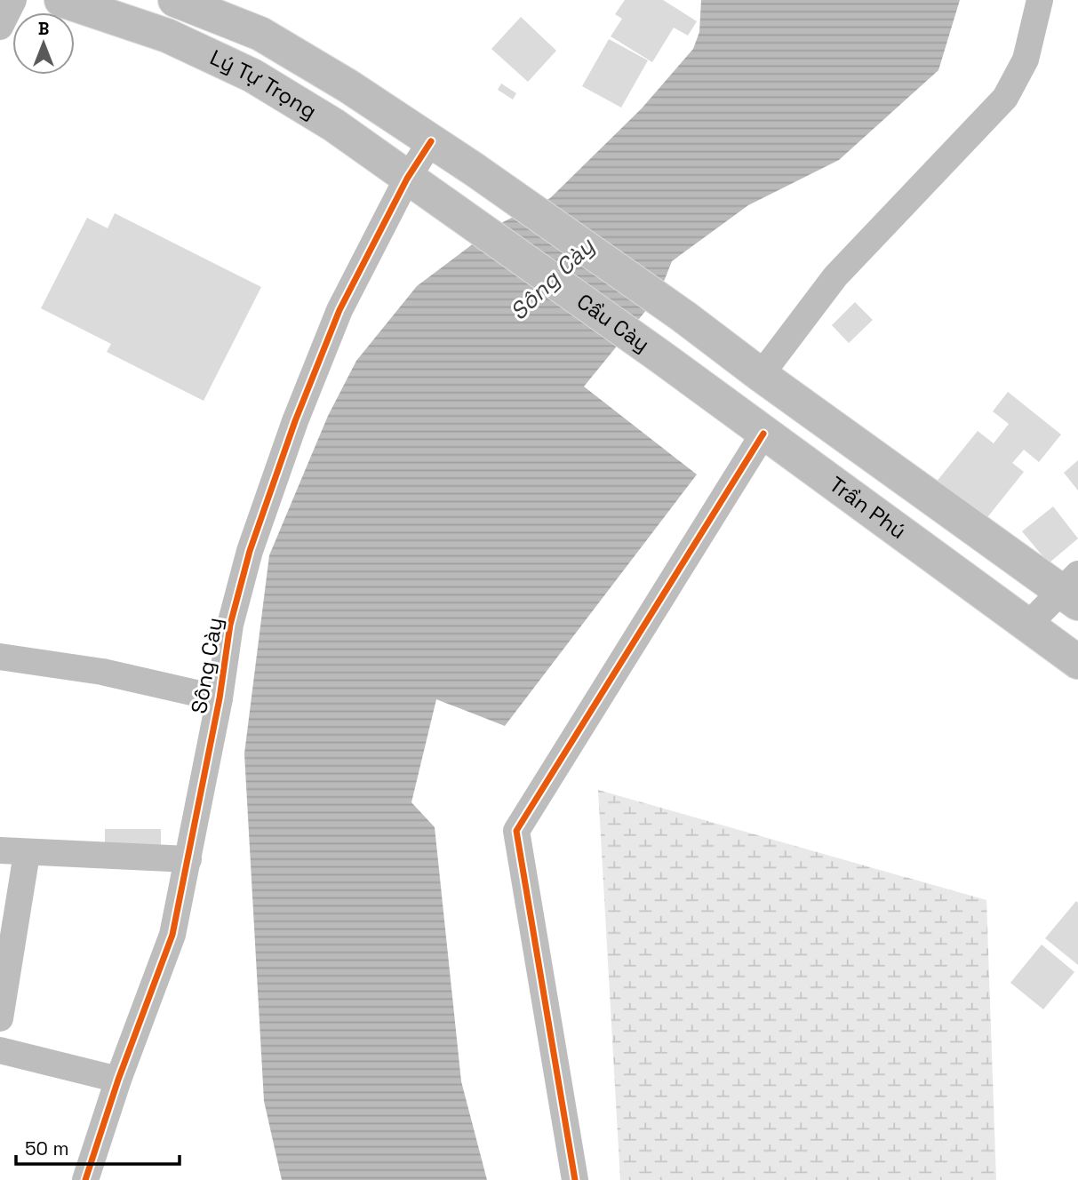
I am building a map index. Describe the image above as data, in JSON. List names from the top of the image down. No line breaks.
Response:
{"streets":{"main road":["Lý Tự Trọng","Cầu Cày","Trần Phú"],"street":["Sông Cày"]},"crossings":[["Lý Tự Trọng","Cầu Cày"],["Lý Tự Trọng","Sông Cày"],["Cầu Cày","Trần Phú"]],"water":["Sông Cày"],"scale_bar":"50 m","north":"top"}
